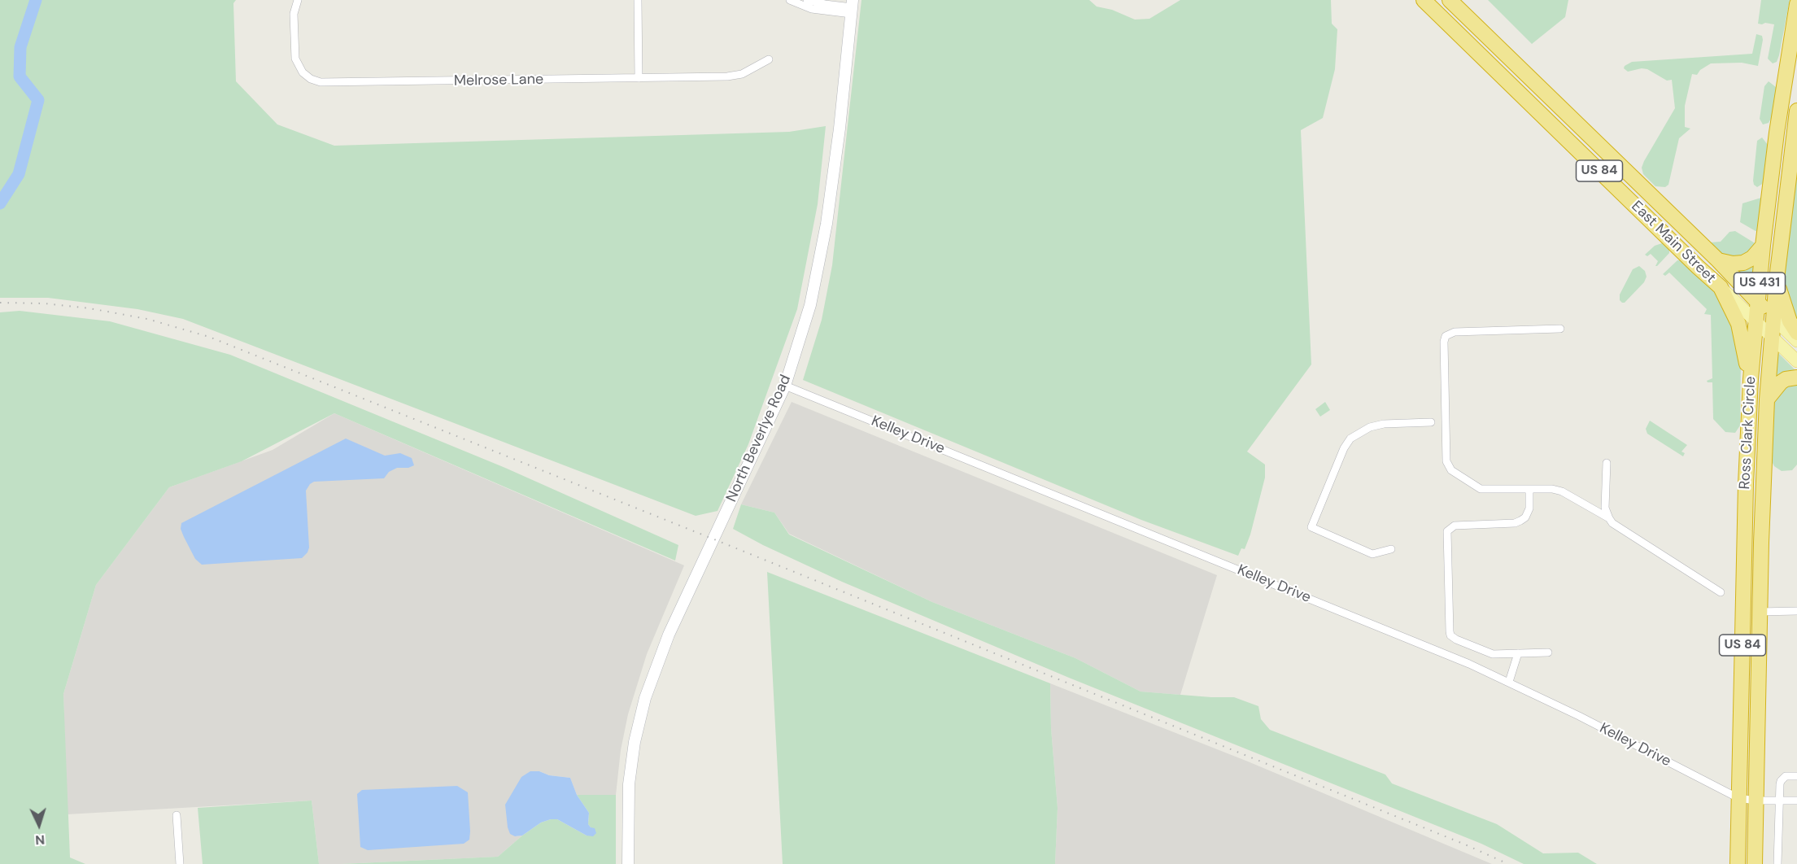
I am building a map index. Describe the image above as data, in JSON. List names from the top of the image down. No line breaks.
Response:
{"streets":{"highway":["US 84","East Main Street","US 431","Ross Clark Circle"],"street":["Melrose Lane","Kelley Drive","North Beverlye Road"]},"crossings":[["US 84","East Main Street"],["US 84","Ross Clark Circle"],["East Main Street","Ross Clark Circle"],["Ross Clark Circle","Kelley Drive"],["Kelley Drive","North Beverlye Road"]],"north":"bottom"}
